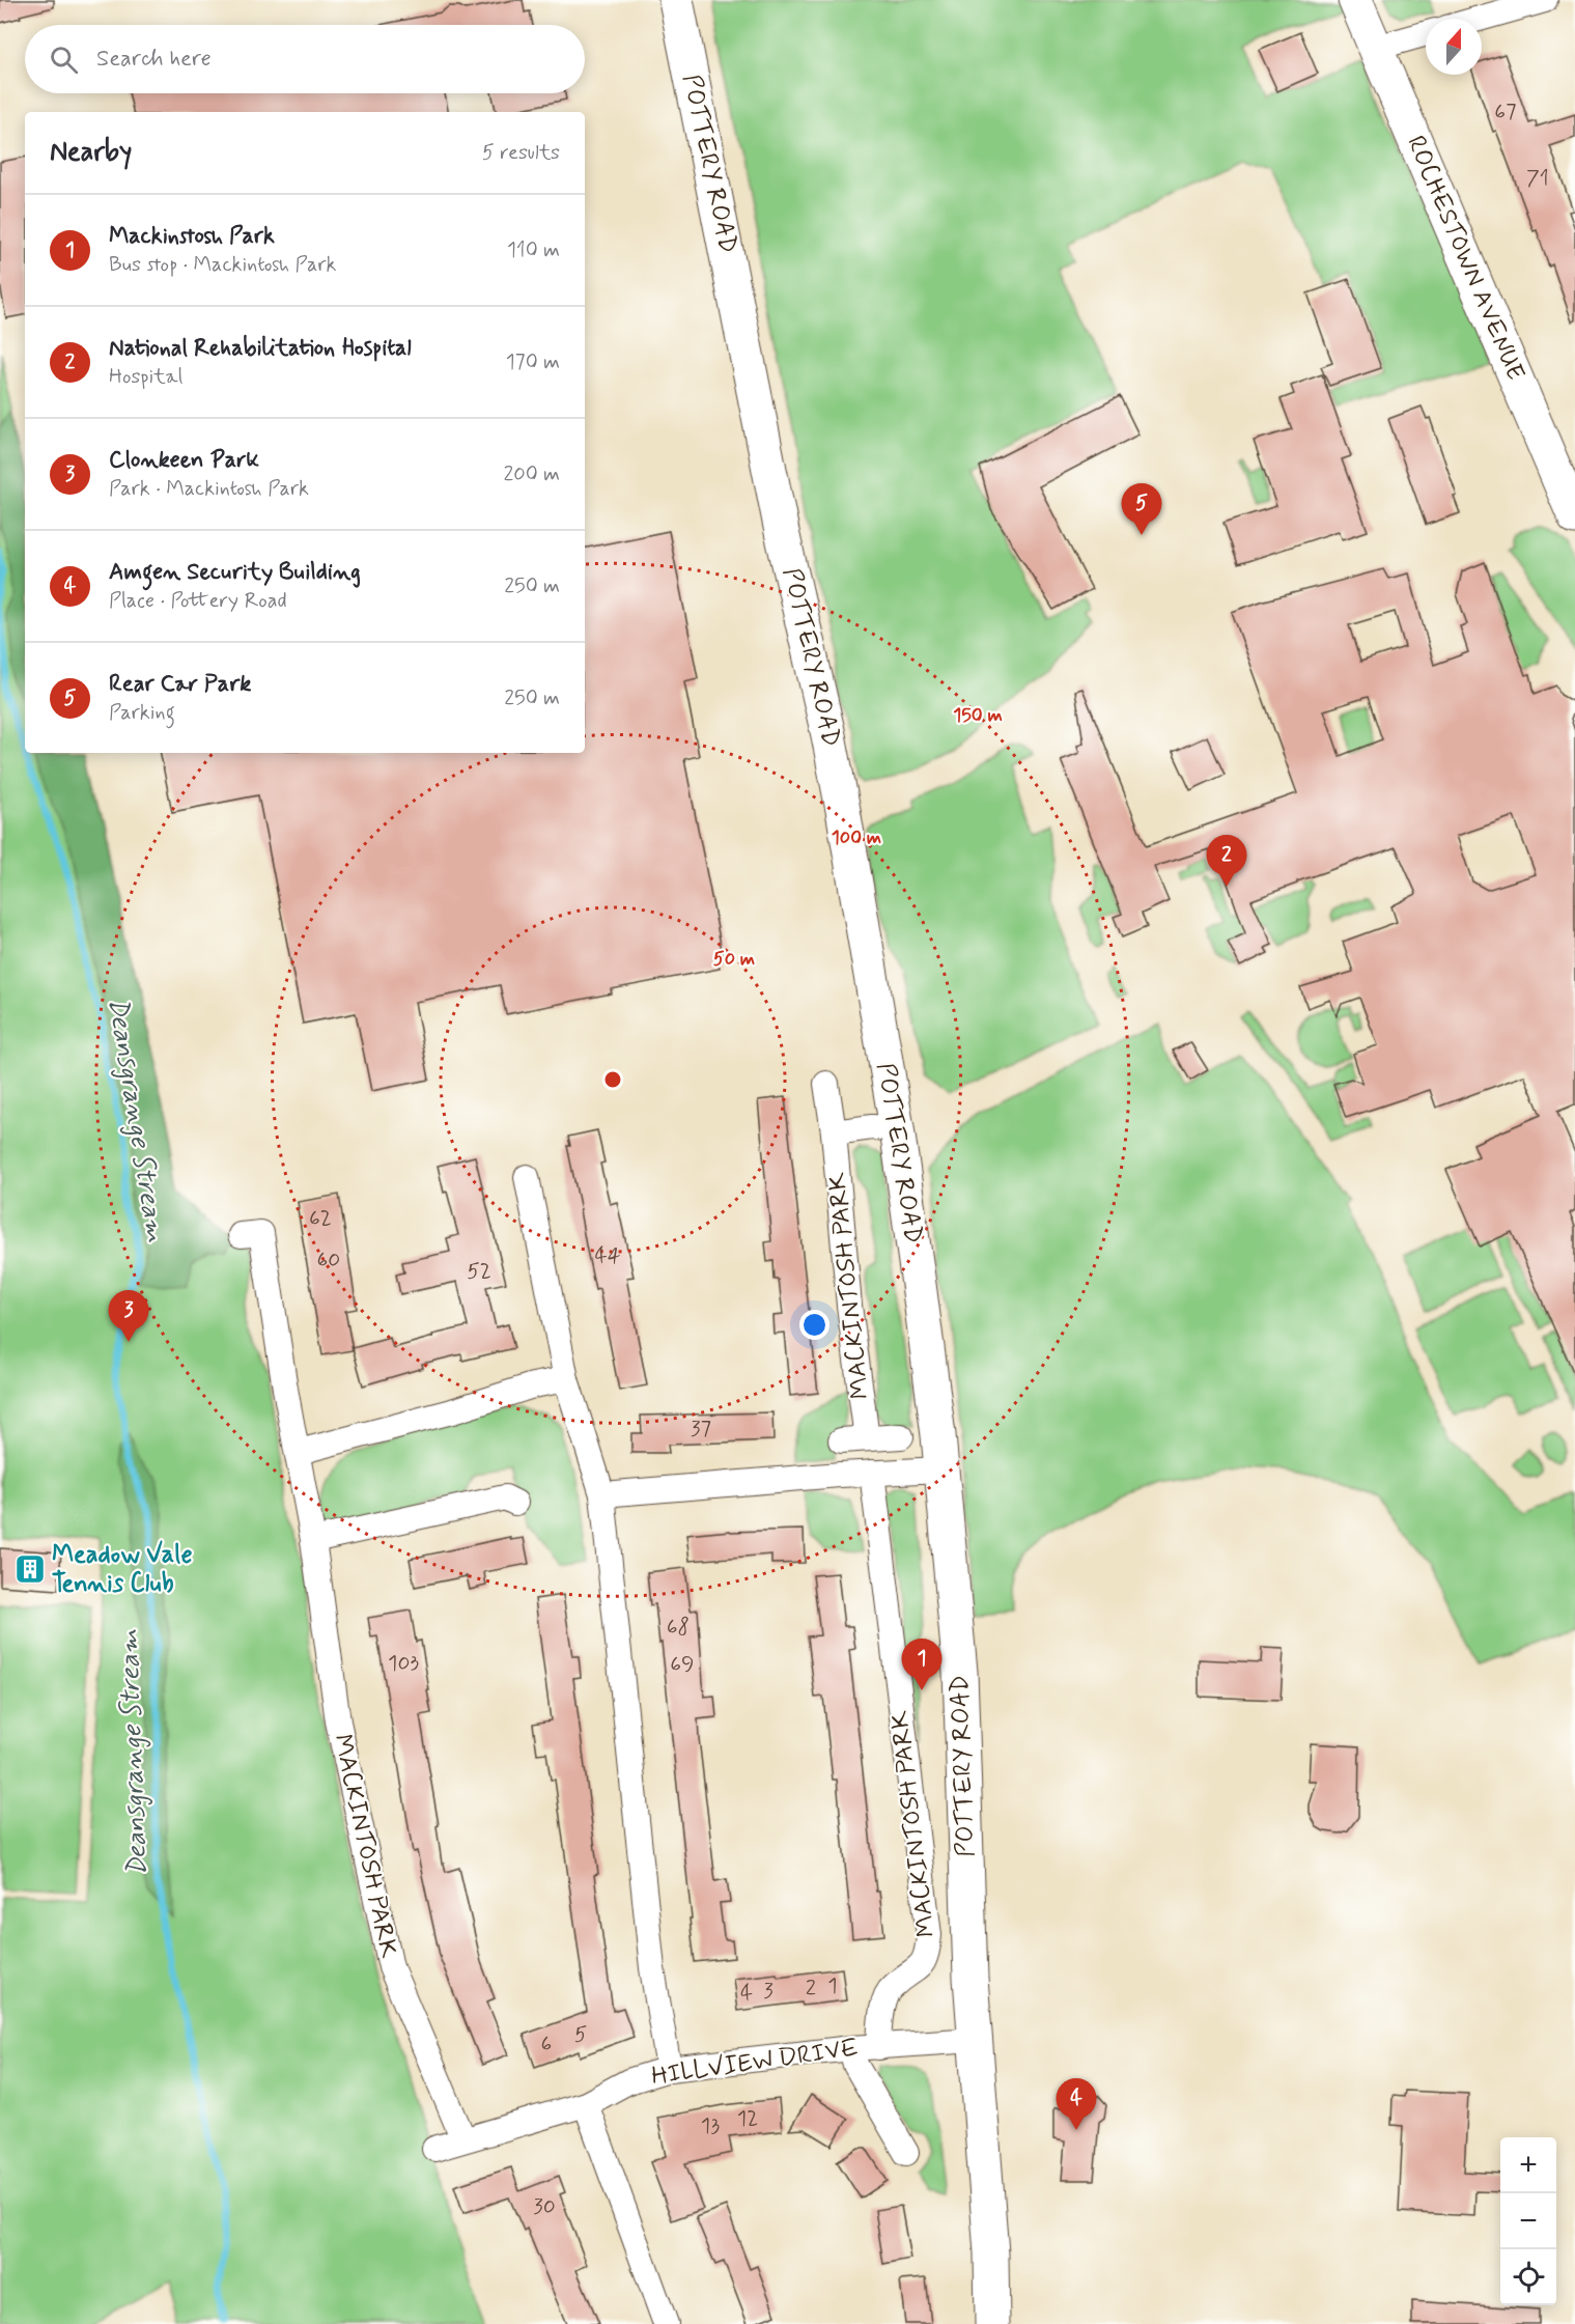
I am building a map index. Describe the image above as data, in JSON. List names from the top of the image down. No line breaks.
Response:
{"streets":{"street":["POTTERY ROAD","ROCHESTOWN AVENUE","MACKINTOSH PARK","HILLVIEW DRIVE"]},"crossings":[["POTTERY ROAD","HILLVIEW DRIVE"],["MACKINTOSH PARK","HILLVIEW DRIVE"]],"water":["Deansgrange Stream"],"places":{"building":["Meadow Vale Tennis Club"]},"house_numbers":["67","71","62","44","60","52","37","68","103","69","1","2","3","4","5","6","12","13","30"],"north":"top","page":{"search":"Search here","heading":["Nearby","5 results"],"list":[{"mark":"1","name":"Mackinstosh Park","note":"Bus stop · Mackintosh Park","value":"110 m"},{"mark":"2","name":"National Rehabilitation Hospital","note":"Hospital","value":"170 m"},{"mark":"3","name":"Clonkeen Park","note":"Park · Mackintosh Park","value":"200 m"},{"mark":"4","name":"Amgen Security Building","note":"Place · Pottery Road","value":"250 m"},{"mark":"5","name":"Rear Car Park","note":"Parking","value":"250 m"}],"pins":["5","2","3","1","4"],"map_buttons":["+","−"]},"rings":["150 m","100 m","50 m"]}
